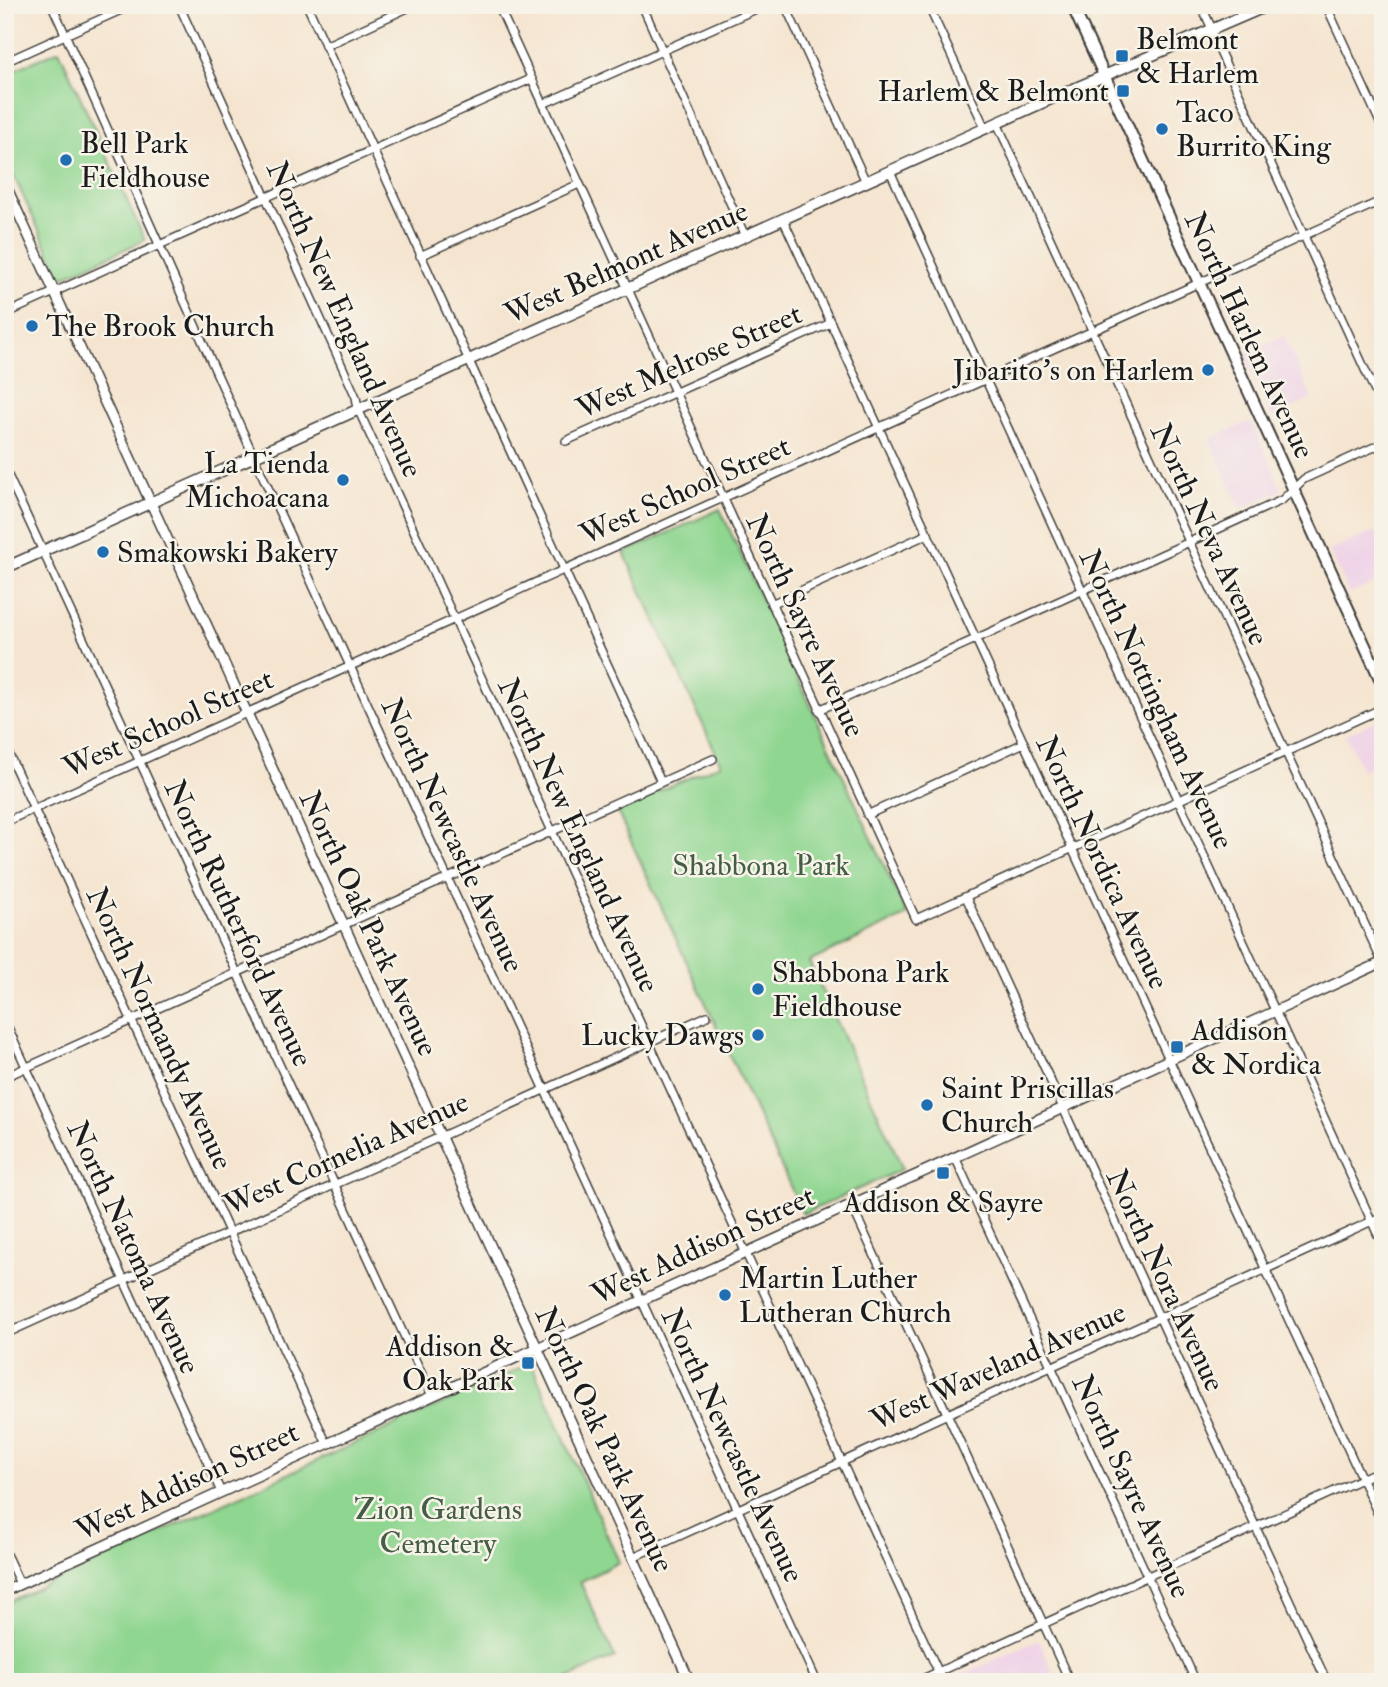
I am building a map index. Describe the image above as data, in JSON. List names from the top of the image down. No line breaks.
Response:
{"streets":{"main road":["West Belmont Avenue","North Harlem Avenue"],"street":["North New England Avenue","West Melrose Street","West School Street","North Neva Avenue","North Sayre Avenue","North Nottingham Avenue","North Newcastle Avenue","North Nordica Avenue","North Rutherford Avenue","North Oak Park Avenue","North Normandy Avenue","West Cornelia Avenue","West Addison Street","North Natoma Avenue","North Nora Avenue","West Waveland Avenue"]},"crossings":[["West Belmont Avenue","North New England Avenue"],["West Belmont Avenue","North Harlem Avenue"],["West Belmont Avenue","North Neva Avenue"],["West Belmont Avenue","North Sayre Avenue"],["West Belmont Avenue","North Nottingham Avenue"],["West Belmont Avenue","North Newcastle Avenue"],["West Belmont Avenue","North Nordica Avenue"],["West Belmont Avenue","North Rutherford Avenue"],["West Belmont Avenue","North Oak Park Avenue"],["North New England Avenue","West School Street"],["North New England Avenue","West Cornelia Avenue"],["North New England Avenue","West Addison Street"],["North New England Avenue","West Waveland Avenue"],["North Harlem Avenue","West School Street"],["West Melrose Street","North Sayre Avenue"],["West Melrose Street","North Nordica Avenue"],["West School Street","North Neva Avenue"],["West School Street","North Sayre Avenue"],["West School Street","North Nottingham Avenue"],["West School Street","North Newcastle Avenue"],["West School Street","North Nordica Avenue"],["West School Street","North Rutherford Avenue"],["West School Street","North Oak Park Avenue"],["West School Street","North Normandy Avenue"],["North Neva Avenue","West Addison Street"],["North Sayre Avenue","West Addison Street"],["North Sayre Avenue","North Nora Avenue"],["North Sayre Avenue","West Waveland Avenue"],["North Nottingham Avenue","West Addison Street"],["North Nottingham Avenue","West Waveland Avenue"],["North Newcastle Avenue","West Cornelia Avenue"],["North Newcastle Avenue","West Addison Street"],["North Newcastle Avenue","West Waveland Avenue"],["North Nordica Avenue","West Addison Street"],["North Nordica Avenue","West Waveland Avenue"],["North Rutherford Avenue","West Cornelia Avenue"],["North Rutherford Avenue","West Addison Street"],["North Oak Park Avenue","West Cornelia Avenue"],["North Oak Park Avenue","West Addison Street"],["North Oak Park Avenue","West Waveland Avenue"],["North Normandy Avenue","West Cornelia Avenue"],["North Normandy Avenue","West Addison Street"],["West Cornelia Avenue","North Natoma Avenue"],["West Addison Street","North Natoma Avenue"],["West Addison Street","North Nora Avenue"],["North Nora Avenue","West Waveland Avenue"]],"parks":["Shabbona Park","Zion Gardens Cemetery"],"places":{"transit":["Belmont & Harlem","Harlem & Belmont","Addison & Nordica","Addison & Sayre","Addison & Oak Park"],"other":["Taco Burrito King","Bell Park Fieldhouse","The Brook Church","Jibarito’s on Harlem","La Tienda Michoacana","Smakowski Bakery","Shabbona Park Fieldhouse","Lucky Dawgs","Saint Priscillas Church","Martin Luther Lutheran Church"]}}
